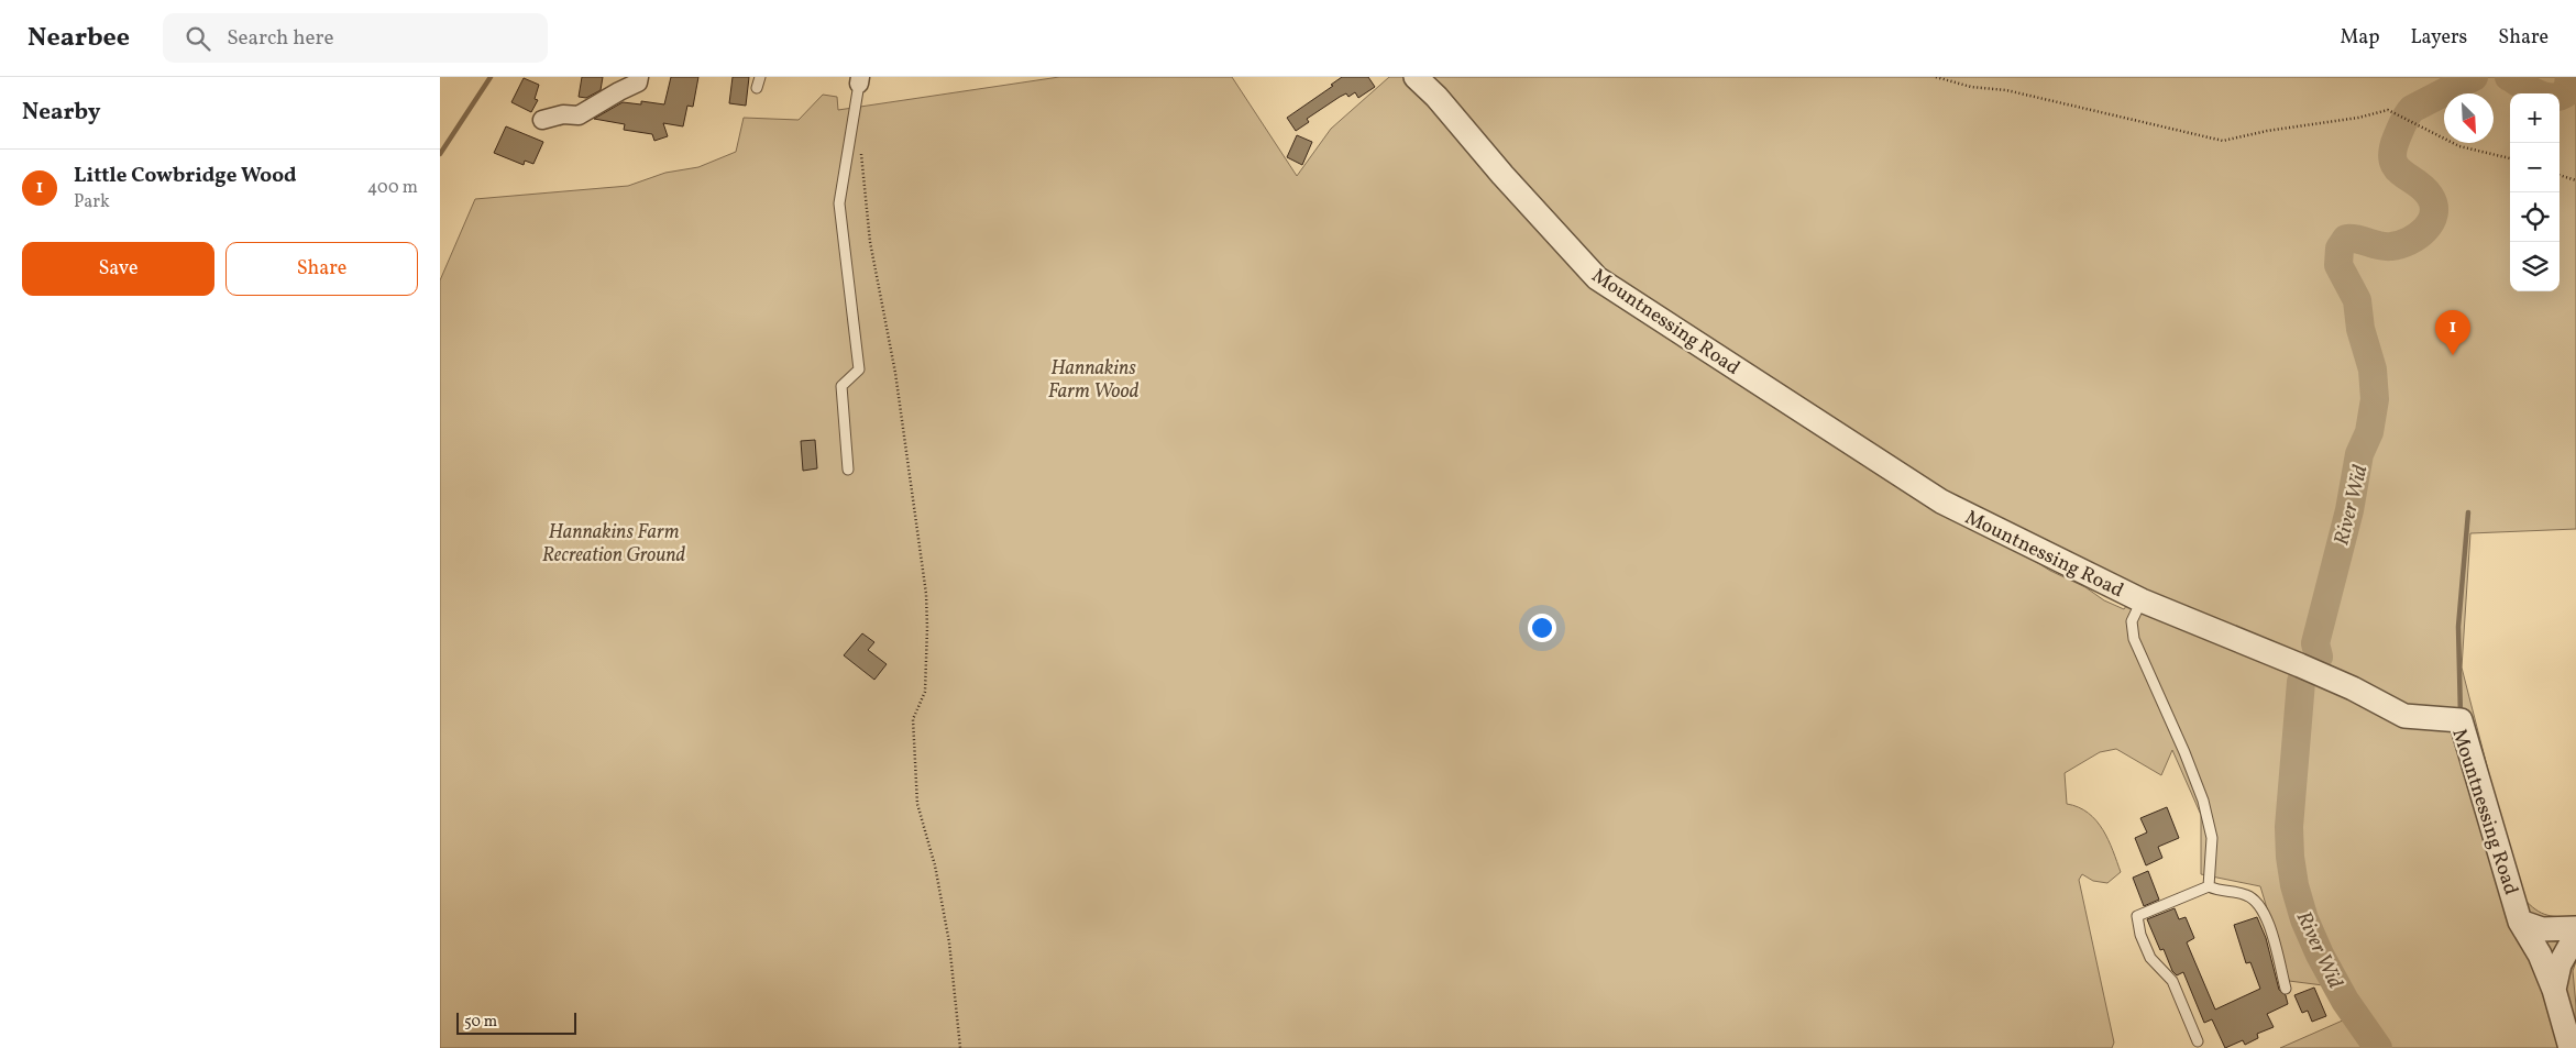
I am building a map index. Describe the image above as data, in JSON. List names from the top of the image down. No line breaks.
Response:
{"streets":{"street":["Mountnessing Road"]},"water":["River Wid"],"parks":["Hannakins Farm Wood","Hannakins Farm Recreation Ground"],"scale_bar":"50 m","north":"bottom right","page":{"header":"Nearbee","search":"Search here","nav":["Map","Layers","Share"],"heading":"Nearby","map_buttons":["+","−"],"list":[{"mark":"1","name":"Little Cowbridge Wood","note":"Park","value":"400 m"}],"buttons":["Save","Share"],"pins":"1","scale":"50 m"}}
